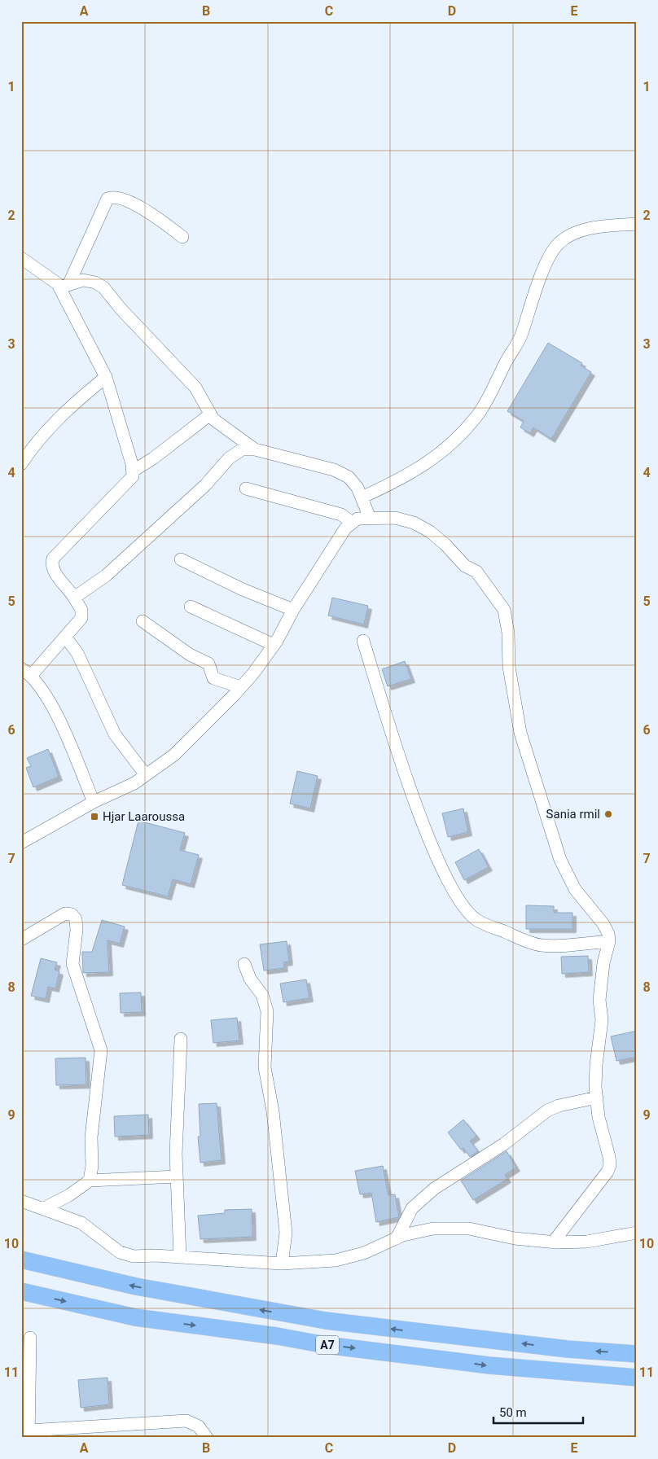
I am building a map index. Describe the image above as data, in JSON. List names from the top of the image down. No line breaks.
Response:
{"streets":{"highway":["A7"]},"places":{"other":["Sania rmil"],"transit":["Hjar Laaroussa"]},"scale_bar":"50 m","grid":{"columns":["A","B","C","D","E"],"rows":["1","2","3","4","5","6","7","8","9","10","11"]}}
